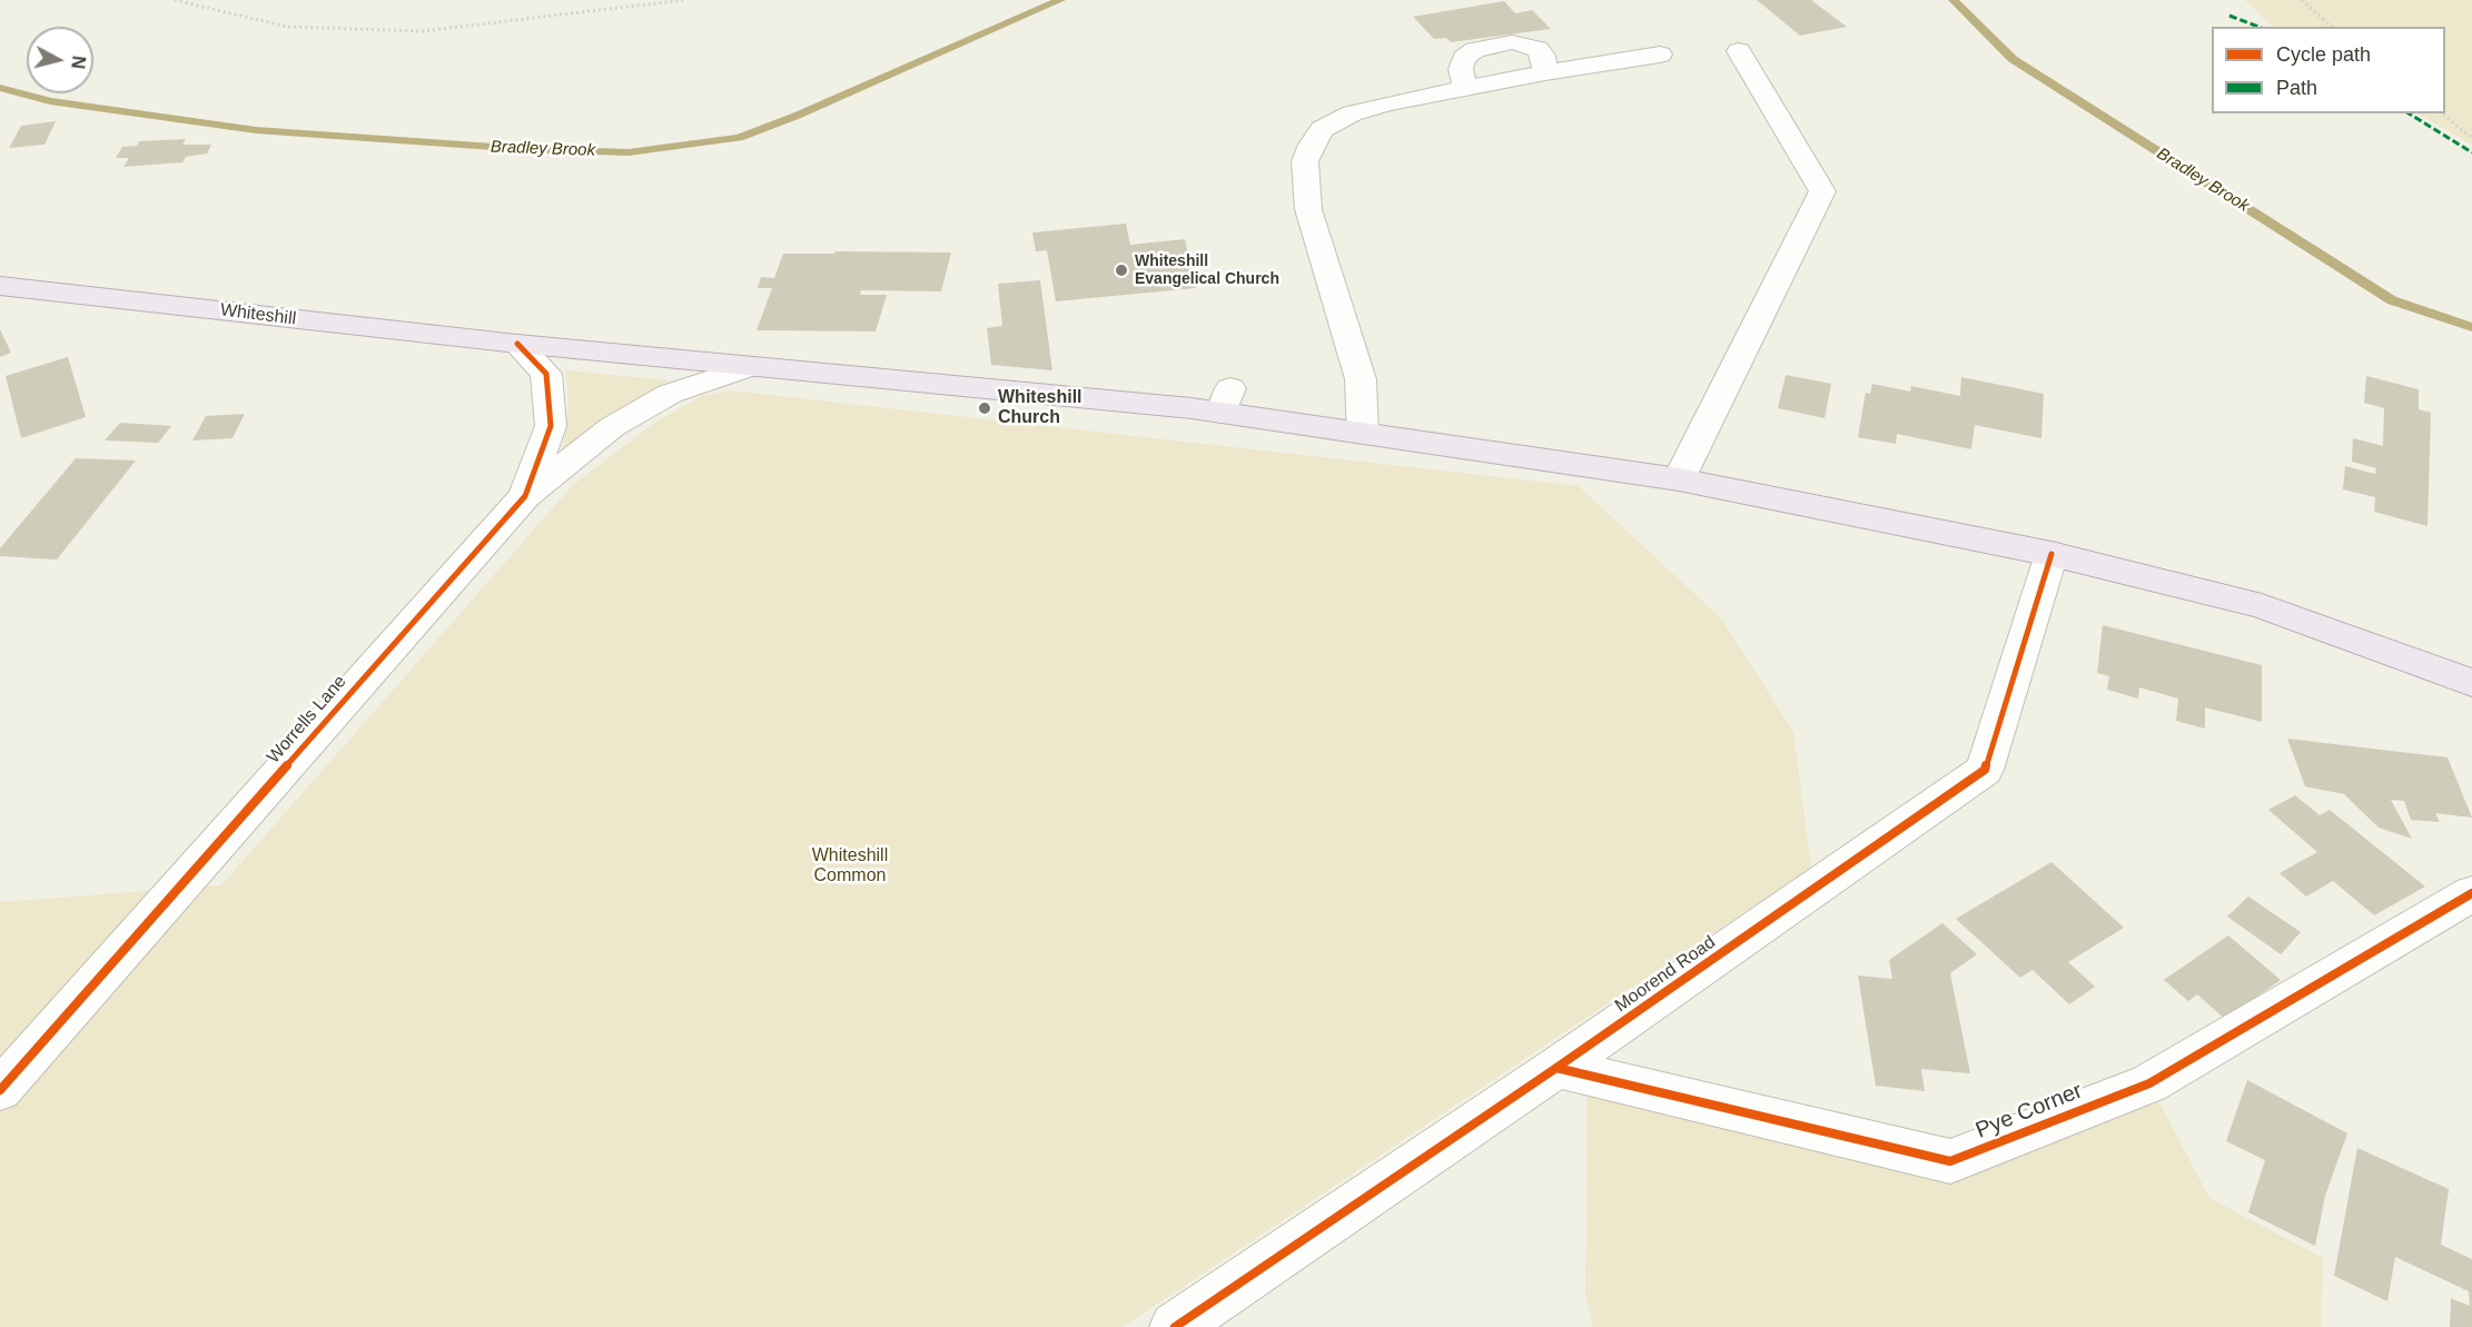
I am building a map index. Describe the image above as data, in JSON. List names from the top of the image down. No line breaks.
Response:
{"streets":{"main road":["Whiteshill"],"street":["Worrells Lane","Moorend Road","Pye Corner"]},"crossings":[["Whiteshill","Worrells Lane"],["Whiteshill","Moorend Road"],["Moorend Road","Pye Corner"]],"water":["Bradley Brook"],"parks":["Whiteshill Common"],"places":["Whiteshill Evangelical Church","Whiteshill Church"],"legend":["Cycle path","Path"],"north":"right"}
